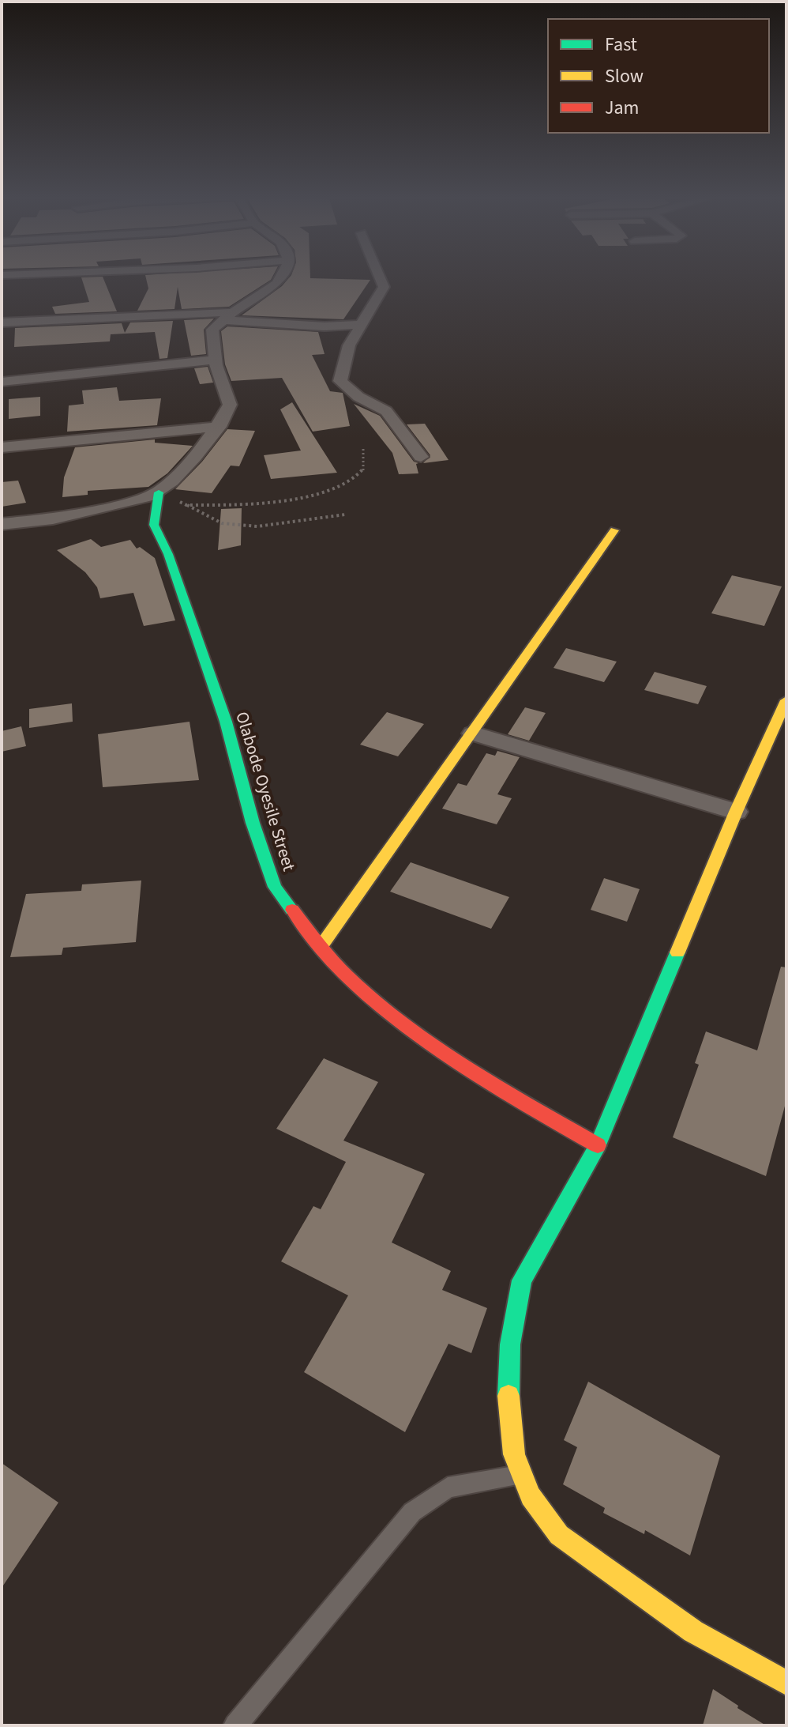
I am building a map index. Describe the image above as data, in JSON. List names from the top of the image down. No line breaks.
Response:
{"streets":{"street":["Olabode Oyesile Street"]},"legend":["Fast","Slow","Jam"]}
